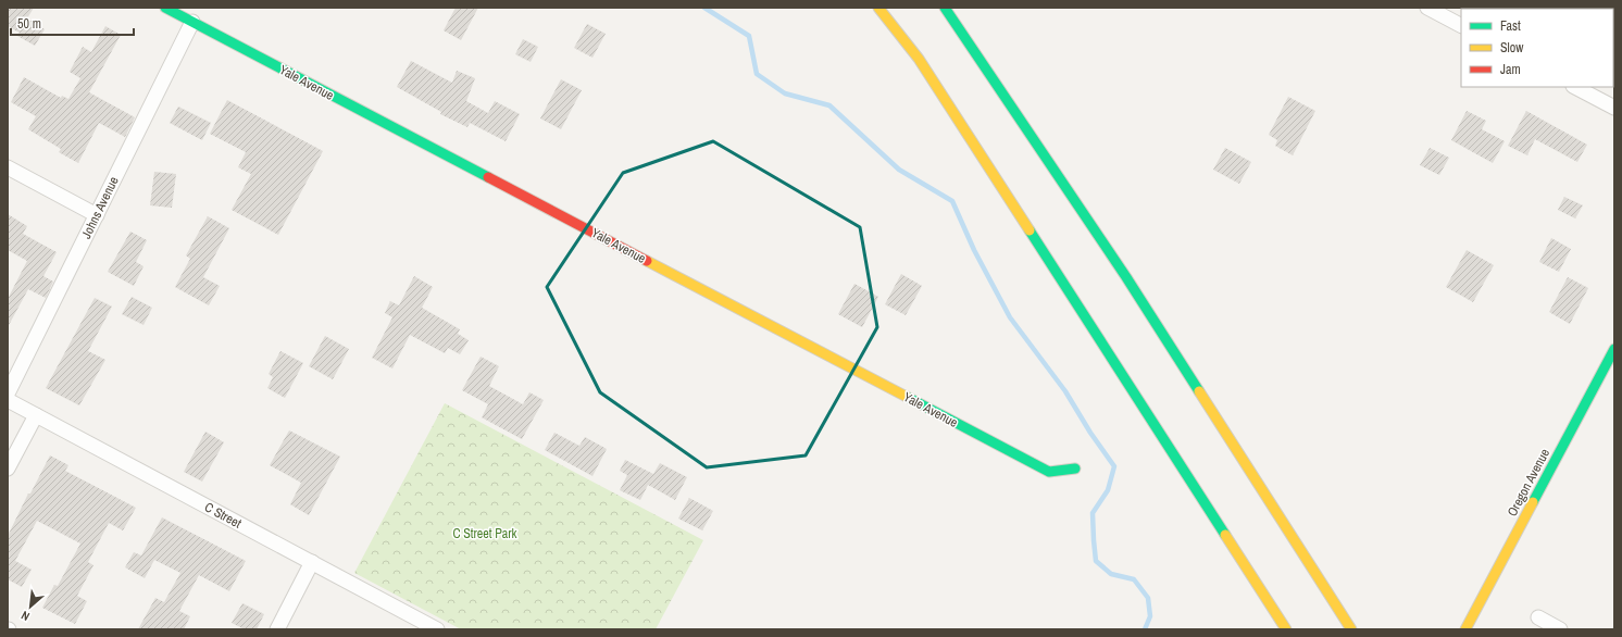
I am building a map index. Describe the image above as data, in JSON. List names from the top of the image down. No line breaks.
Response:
{"streets":{"main road":["Yale Avenue","Oregon Avenue"],"street":["Johns Avenue","C Street"]},"crossings":[["Yale Avenue","Johns Avenue"]],"parks":["C Street Park"],"legend":["Fast","Slow","Jam"],"scale_bar":"50 m","north":"bottom left"}
